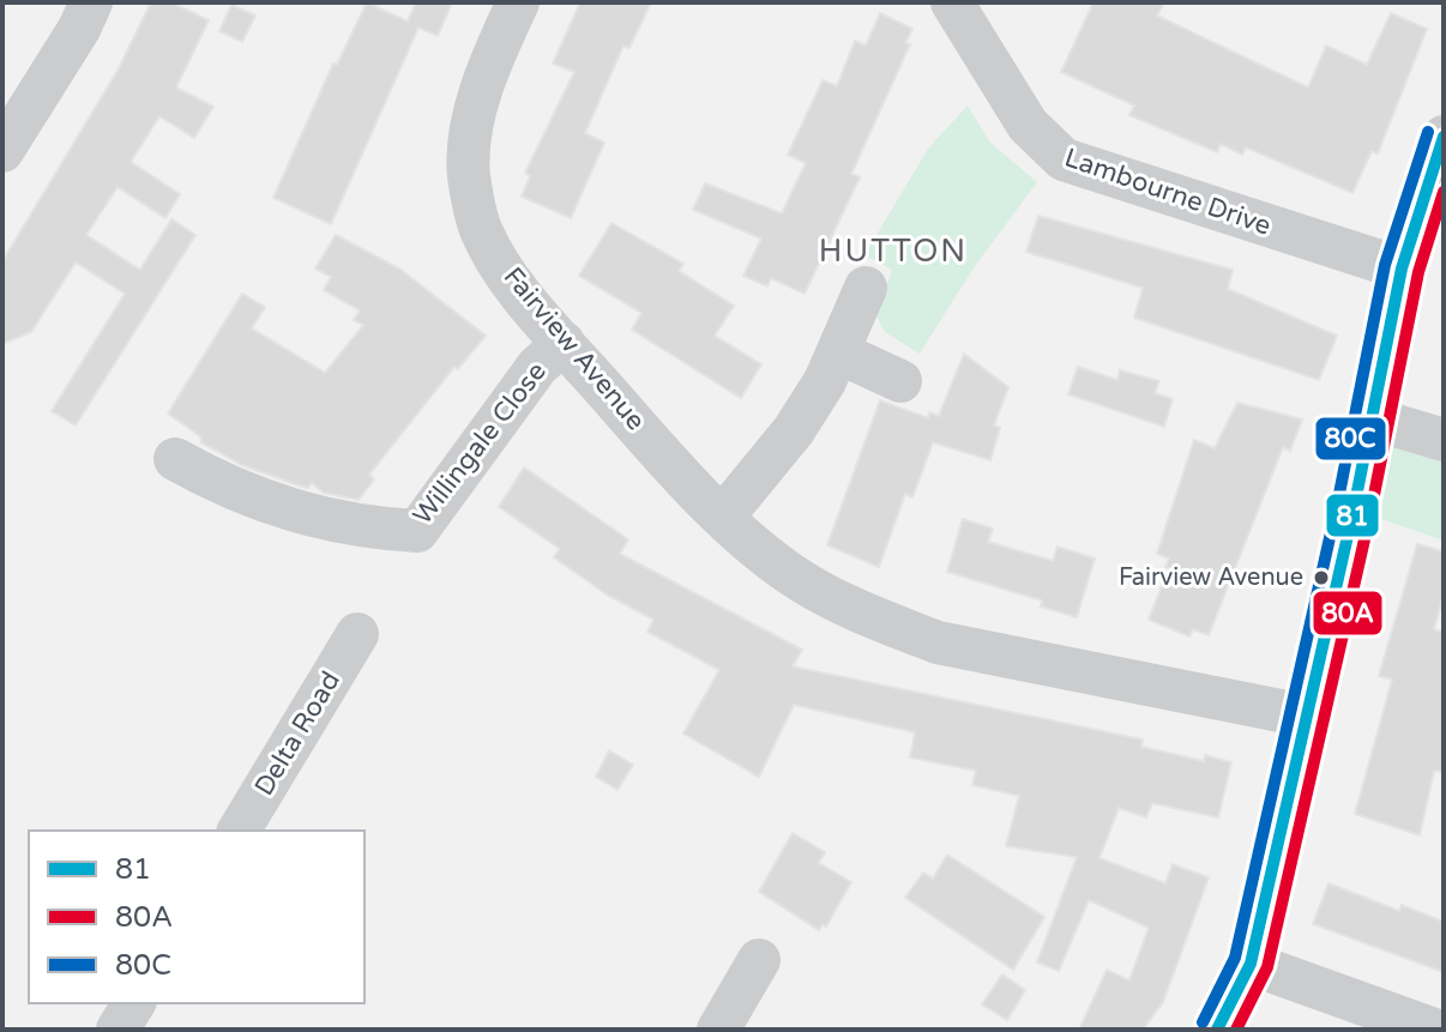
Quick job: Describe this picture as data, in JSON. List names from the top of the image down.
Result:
{
  "streets": {
    "street": [
      "Lambourne Drive",
      "Fairview Avenue",
      "Willingale Close",
      "Delta Road"
    ]
  },
  "crossings": [
    ["Fairview Avenue", "Willingale Close"]
  ],
  "districts": ["HUTTON"],
  "places": ["Fairview Avenue"],
  "lines": ["transit line 80C", "transit line 81", "transit line 80A"],
  "legend": ["81", "80A", "80C"]
}
